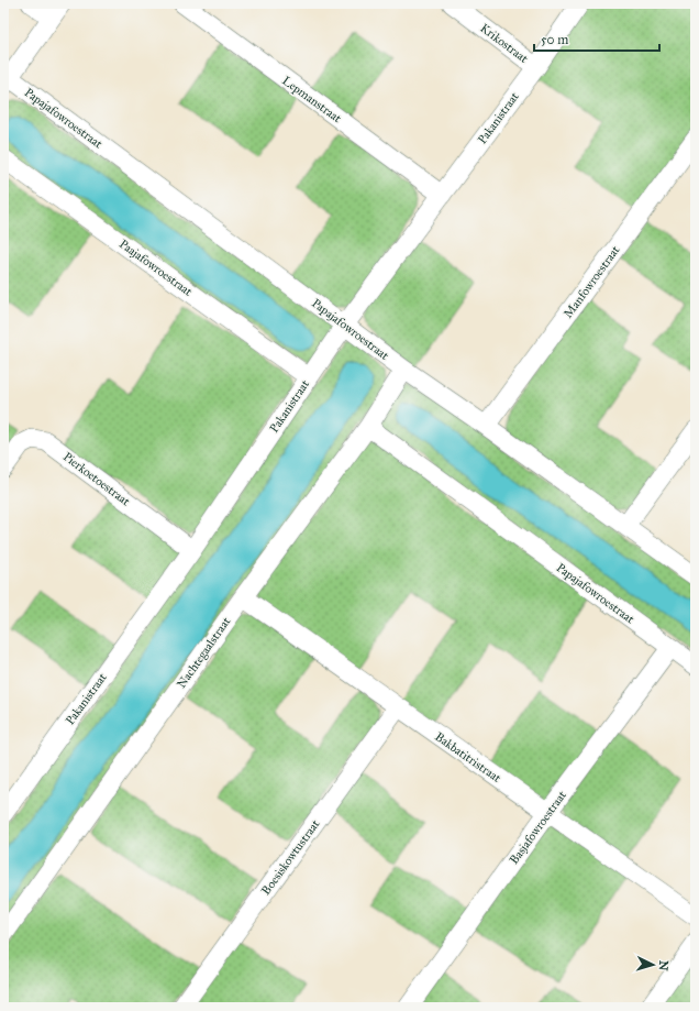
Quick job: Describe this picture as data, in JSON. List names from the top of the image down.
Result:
{
  "streets": {
    "street": [
      "Krikostraat",
      "Lepmanstraat",
      "Papajafowroestraat",
      "Pakanistraat",
      "Paajafowroestraat",
      "Manfowroestraat",
      "Pierkoetoestraat",
      "Nachtegaalstraat",
      "Bakbatitristraat",
      "Basjafowroestraat",
      "Boesiskowtustraat"
    ]
  },
  "crossings": [
    ["Krikostraat", "Pakanistraat"],
    ["Lepmanstraat", "Pakanistraat"],
    ["Papajafowroestraat", "Pakanistraat"],
    ["Papajafowroestraat", "Manfowroestraat"],
    ["Papajafowroestraat", "Nachtegaalstraat"],
    ["Papajafowroestraat", "Basjafowroestraat"],
    ["Pakanistraat", "Paajafowroestraat"],
    ["Pakanistraat", "Pierkoetoestraat"],
    ["Nachtegaalstraat", "Bakbatitristraat"],
    ["Bakbatitristraat", "Basjafowroestraat"],
    ["Bakbatitristraat", "Boesiskowtustraat"]
  ],
  "scale_bar": "50 m",
  "north": "right"
}
